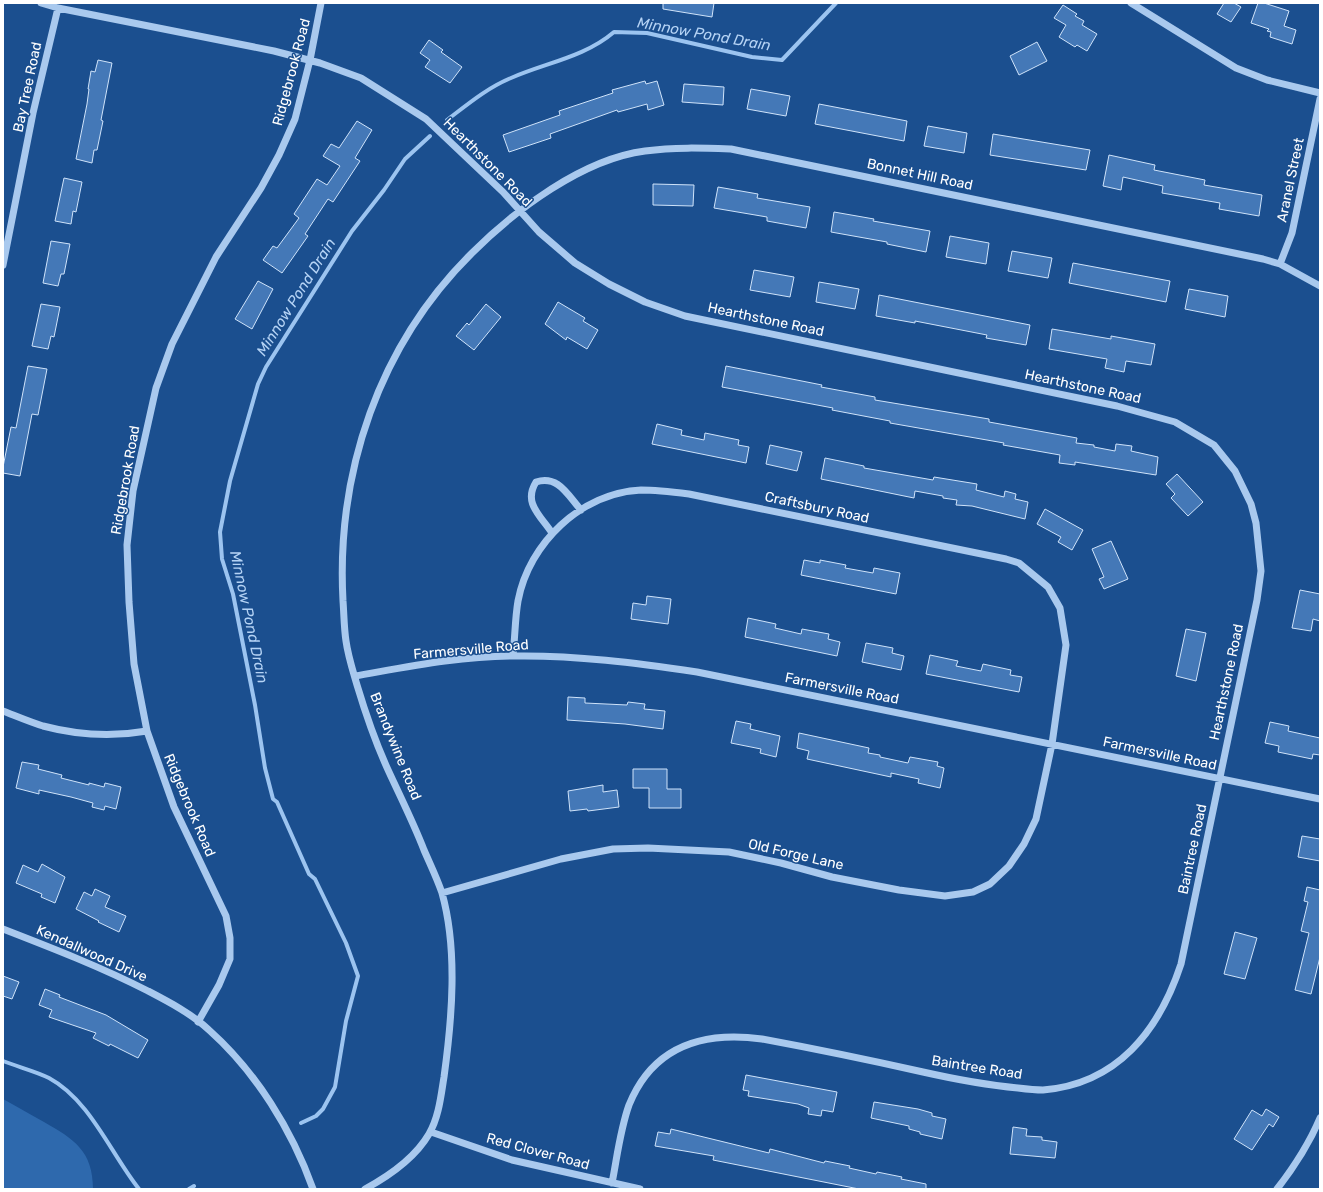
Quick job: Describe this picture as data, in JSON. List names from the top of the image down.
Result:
{
  "streets": {
    "street": [
      "Ridgebrook Road",
      "Bay Tree Road",
      "Hearthstone Road",
      "Bonnet Hill Road",
      "Aranel Street",
      "Craftsbury Road",
      "Farmersville Road",
      "Brandywine Road",
      "Baintree Road",
      "Old Forge Lane",
      "Kendallwood Drive",
      "Red Clover Road"
    ]
  },
  "crossings": [
    ["Ridgebrook Road", "Hearthstone Road"],
    ["Ridgebrook Road", "Kendallwood Drive"],
    ["Bay Tree Road", "Hearthstone Road"],
    ["Hearthstone Road", "Bonnet Hill Road"],
    ["Hearthstone Road", "Farmersville Road"],
    ["Hearthstone Road", "Brandywine Road"],
    ["Hearthstone Road", "Baintree Road"],
    ["Bonnet Hill Road", "Aranel Street"],
    ["Bonnet Hill Road", "Brandywine Road"],
    ["Craftsbury Road", "Farmersville Road"],
    ["Craftsbury Road", "Old Forge Lane"],
    ["Farmersville Road", "Brandywine Road"],
    ["Farmersville Road", "Baintree Road"],
    ["Farmersville Road", "Old Forge Lane"],
    ["Brandywine Road", "Old Forge Lane"],
    ["Brandywine Road", "Red Clover Road"],
    ["Baintree Road", "Red Clover Road"]
  ],
  "water": ["Minnow Pond Drain"]
}
